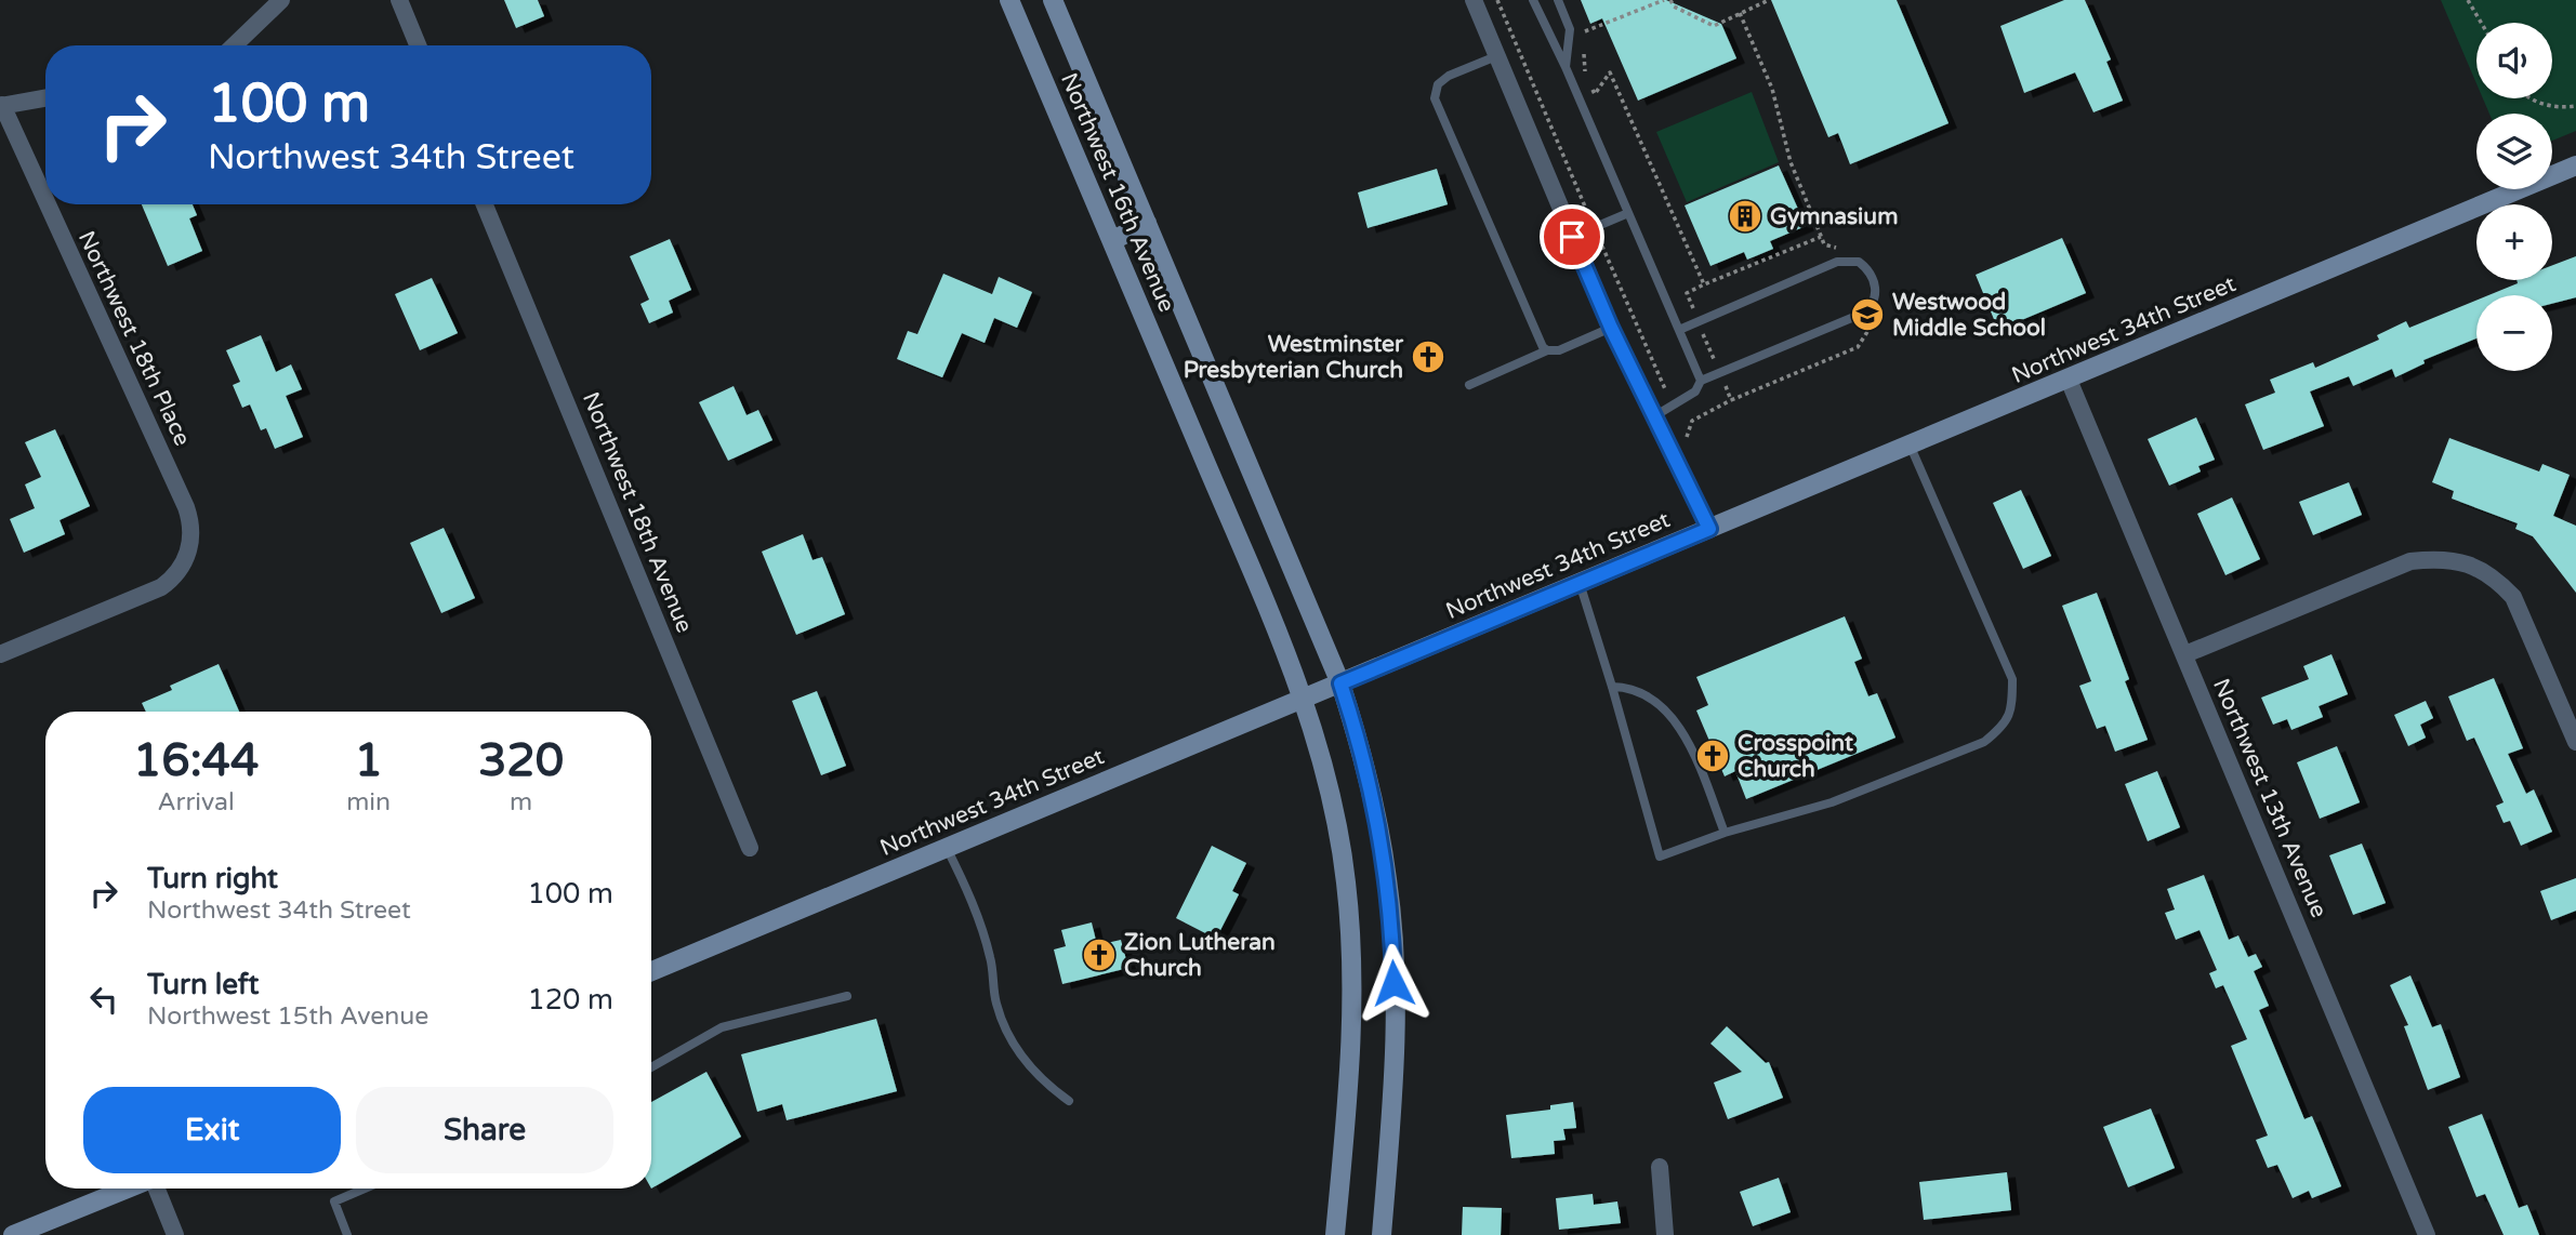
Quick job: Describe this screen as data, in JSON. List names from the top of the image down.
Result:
{
  "streets": {
    "main road": ["Northwest 16th Avenue", "Northwest 34th Street"],
    "street": ["Northwest 18th Place", "Northwest 18th Avenue", "Northwest 13th Avenue"]
  },
  "crossings": [
    ["Northwest 16th Avenue", "Northwest 34th Street"],
    ["Northwest 34th Street", "Northwest 13th Avenue"]
  ],
  "places": {
    "building": ["Gymnasium"],
    "school or university": ["Westwood Middle School"],
    "church": ["Westminster Presbyterian Church", "Crosspoint Church", "Zion Lutheran Church"]
  },
  "page": {
    "map_buttons": ["+", "−"],
    "turn": ["100 m", "Northwest 34th Street"],
    "eta": [
      "16:44",
      "Arrival",
      "1",
      "min",
      "320",
      "m"
    ],
    "list": [
      {
        "name": "Turn right",
        "note": "Northwest 34th Street",
        "value": "100 m"
      },
      {
        "name": "Turn left",
        "note": "Northwest 15th Avenue",
        "value": "120 m"
      }
    ],
    "buttons": ["Exit", "Share"]
  }
}
